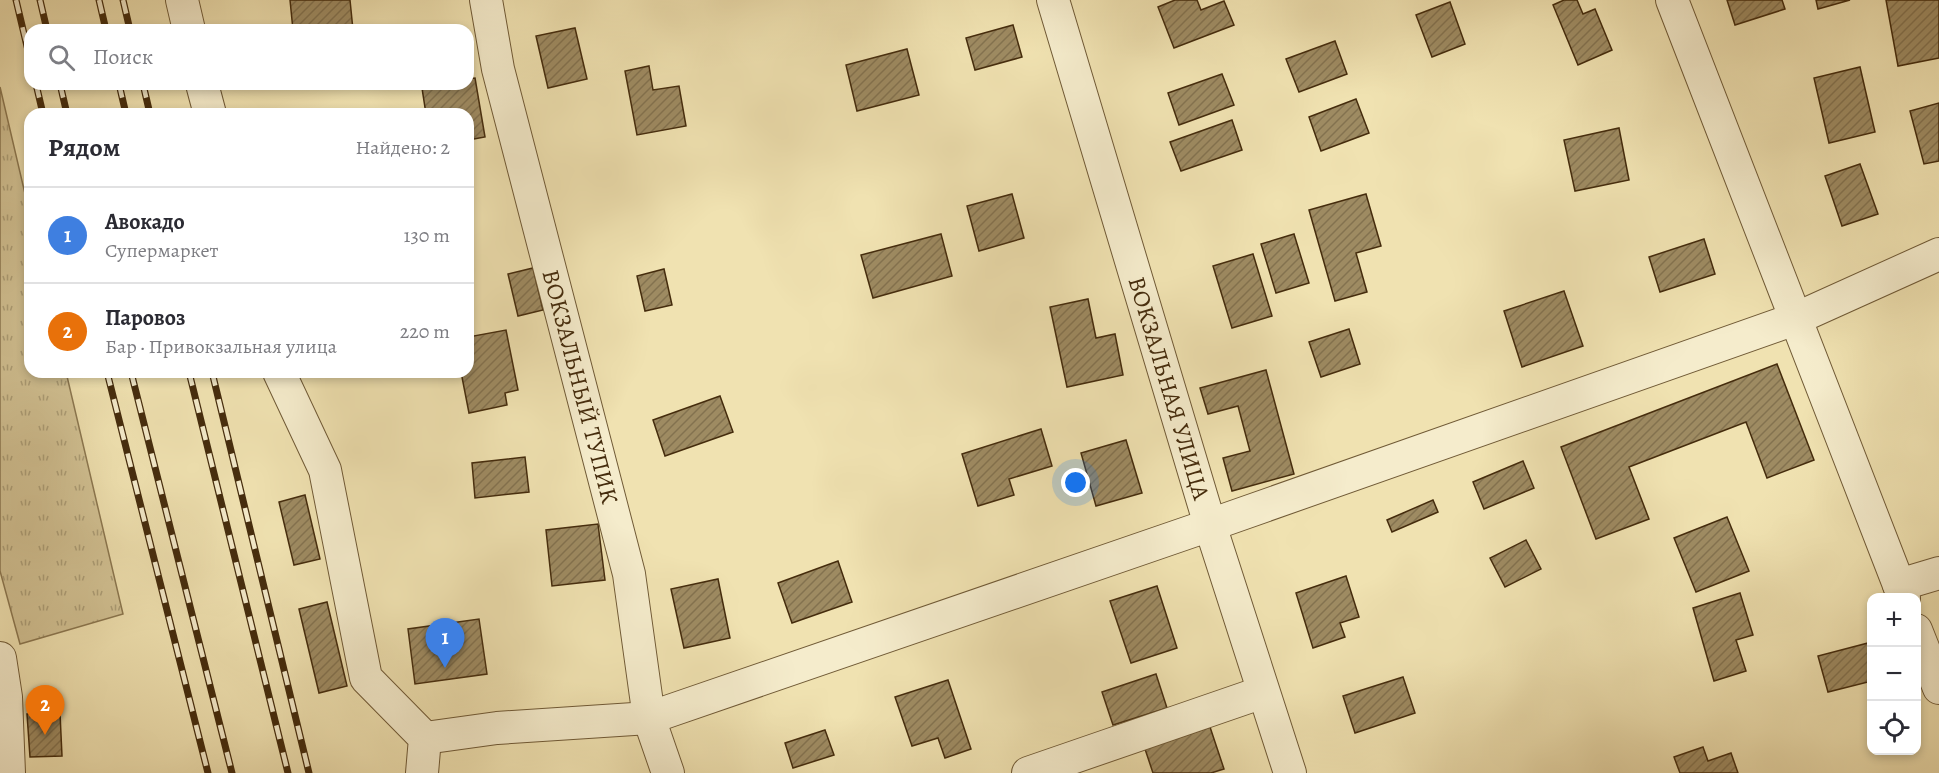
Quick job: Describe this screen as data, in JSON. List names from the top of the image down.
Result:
{
  "streets": {
    "street": ["ВОКЗАЛЬНЫЙ ТУПИК", "ВОКЗАЛЬНАЯ УЛИЦА"]
  },
  "page": {
    "search": "Поиск",
    "heading": ["Рядом", "Найдено: 2"],
    "list": [
      {
        "mark": "1",
        "name": "Авокадо",
        "note": "Супермаркет",
        "value": "130 m"
      },
      {
        "mark": "2",
        "name": "Паровоз",
        "note": "Бар · Привокзальная улица",
        "value": "220 m"
      }
    ],
    "map_buttons": ["+", "−"],
    "pins": ["1", "2"]
  }
}
